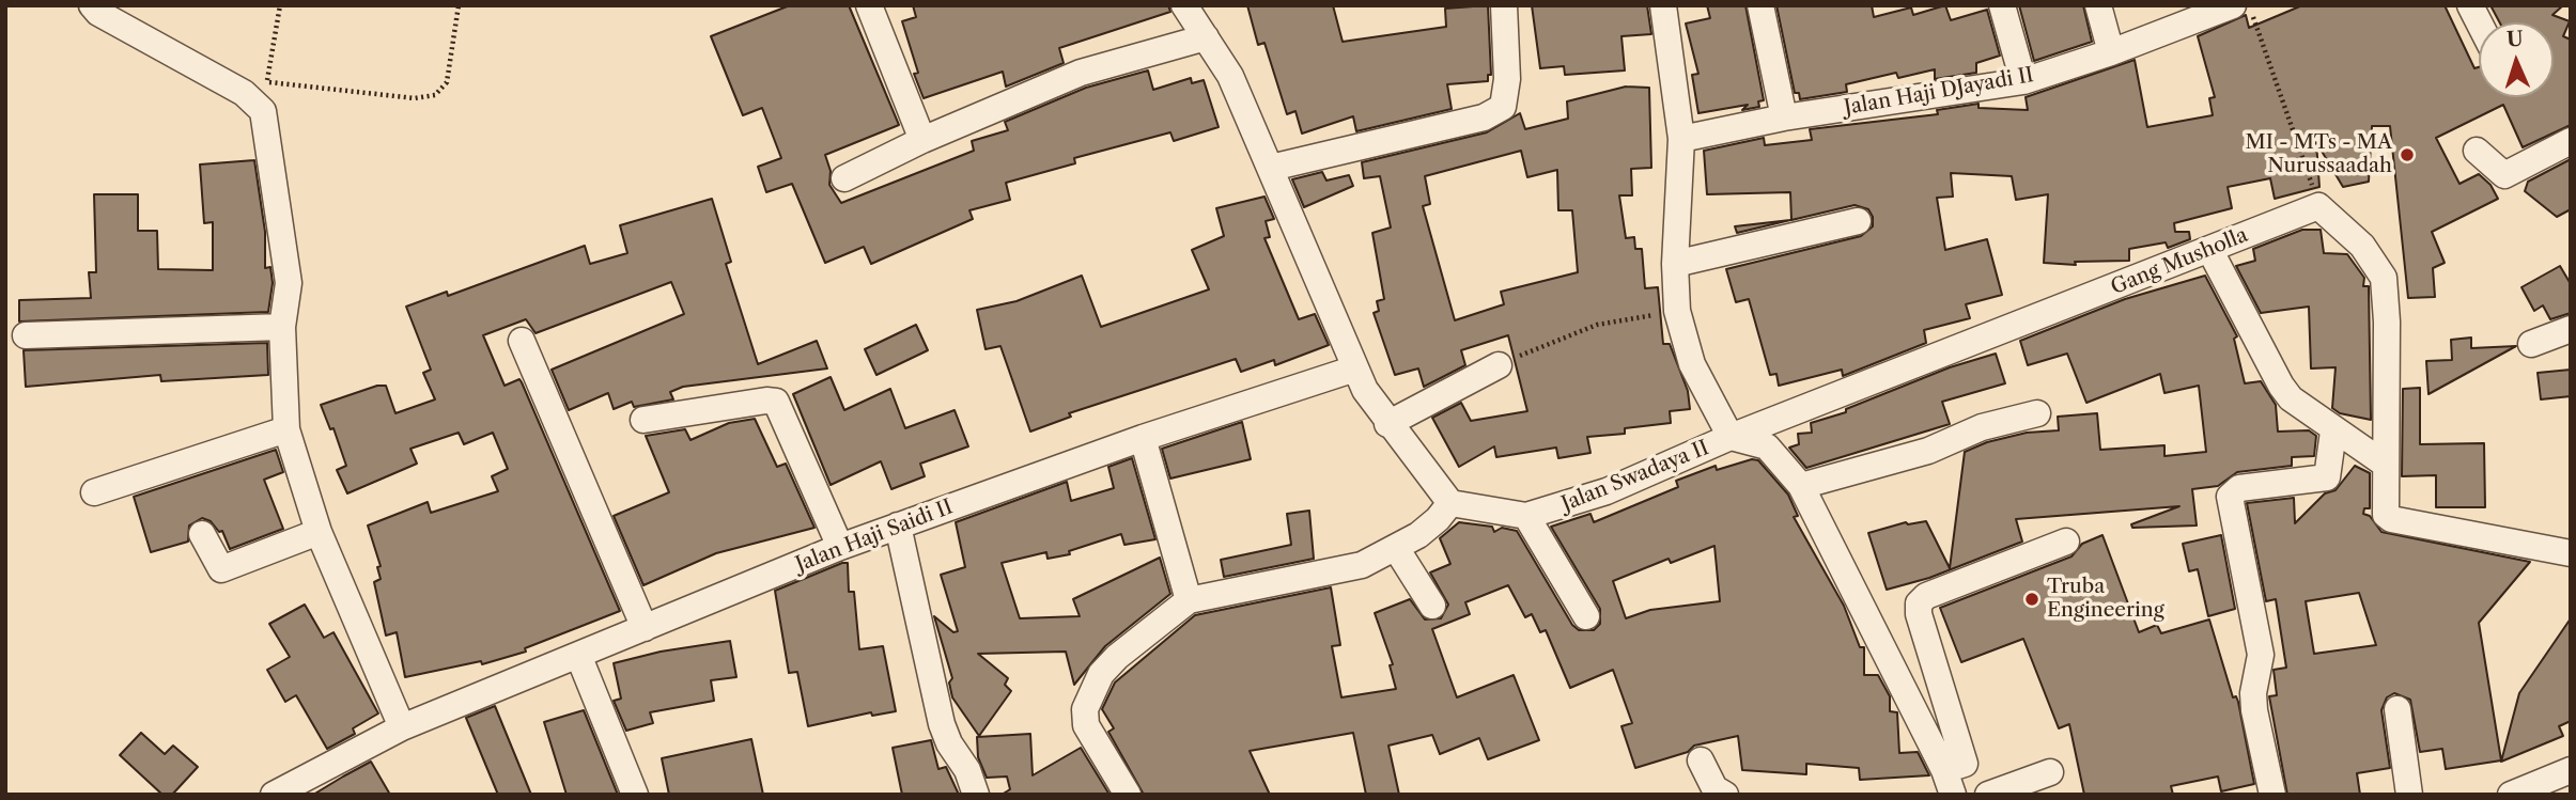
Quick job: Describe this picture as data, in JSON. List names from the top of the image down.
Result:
{
  "streets": {
    "street": [
      "Jalan Haji DJayadi II",
      "Gang Musholla",
      "Jalan Swadaya II",
      "Jalan Haji Saidi II"
    ]
  },
  "crossings": [
    ["Gang Musholla", "Jalan Swadaya II"]
  ],
  "places": ["MI - MTs - MA Nurussaadah", "Truba Engineering"],
  "north": "top"
}
